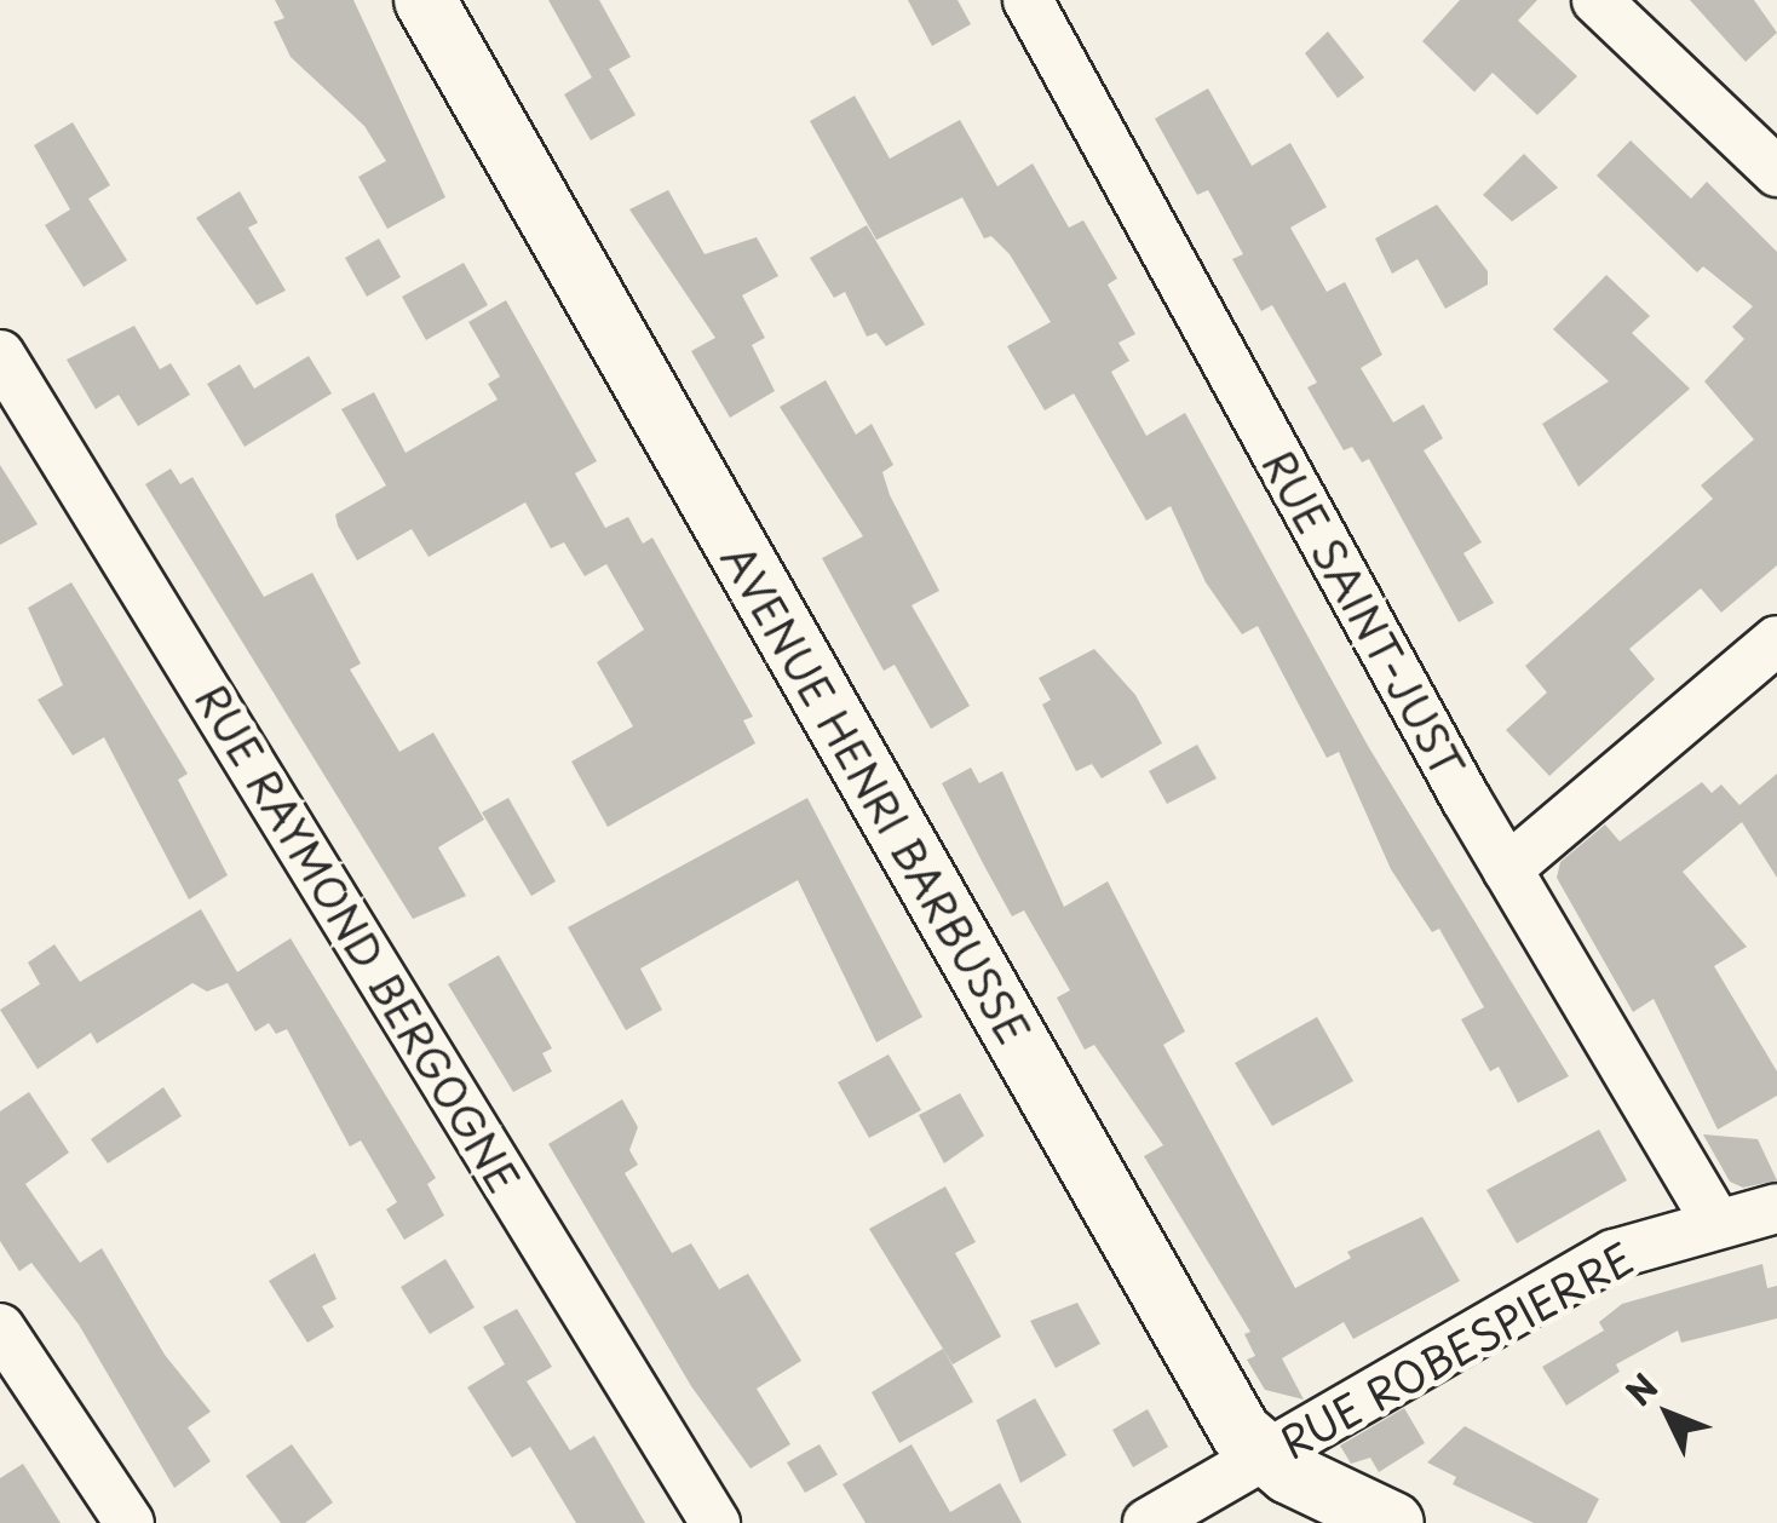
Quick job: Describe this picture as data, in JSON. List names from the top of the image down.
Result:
{
  "streets": {
    "street": [
      "RUE SAINT-JUST",
      "AVENUE HENRI BARBUSSE",
      "RUE RAYMOND BERGOGNE",
      "RUE ROBESPIERRE"
    ]
  },
  "crossings": [
    ["RUE SAINT-JUST", "RUE ROBESPIERRE"],
    ["AVENUE HENRI BARBUSSE", "RUE ROBESPIERRE"]
  ],
  "north": "top left"
}
